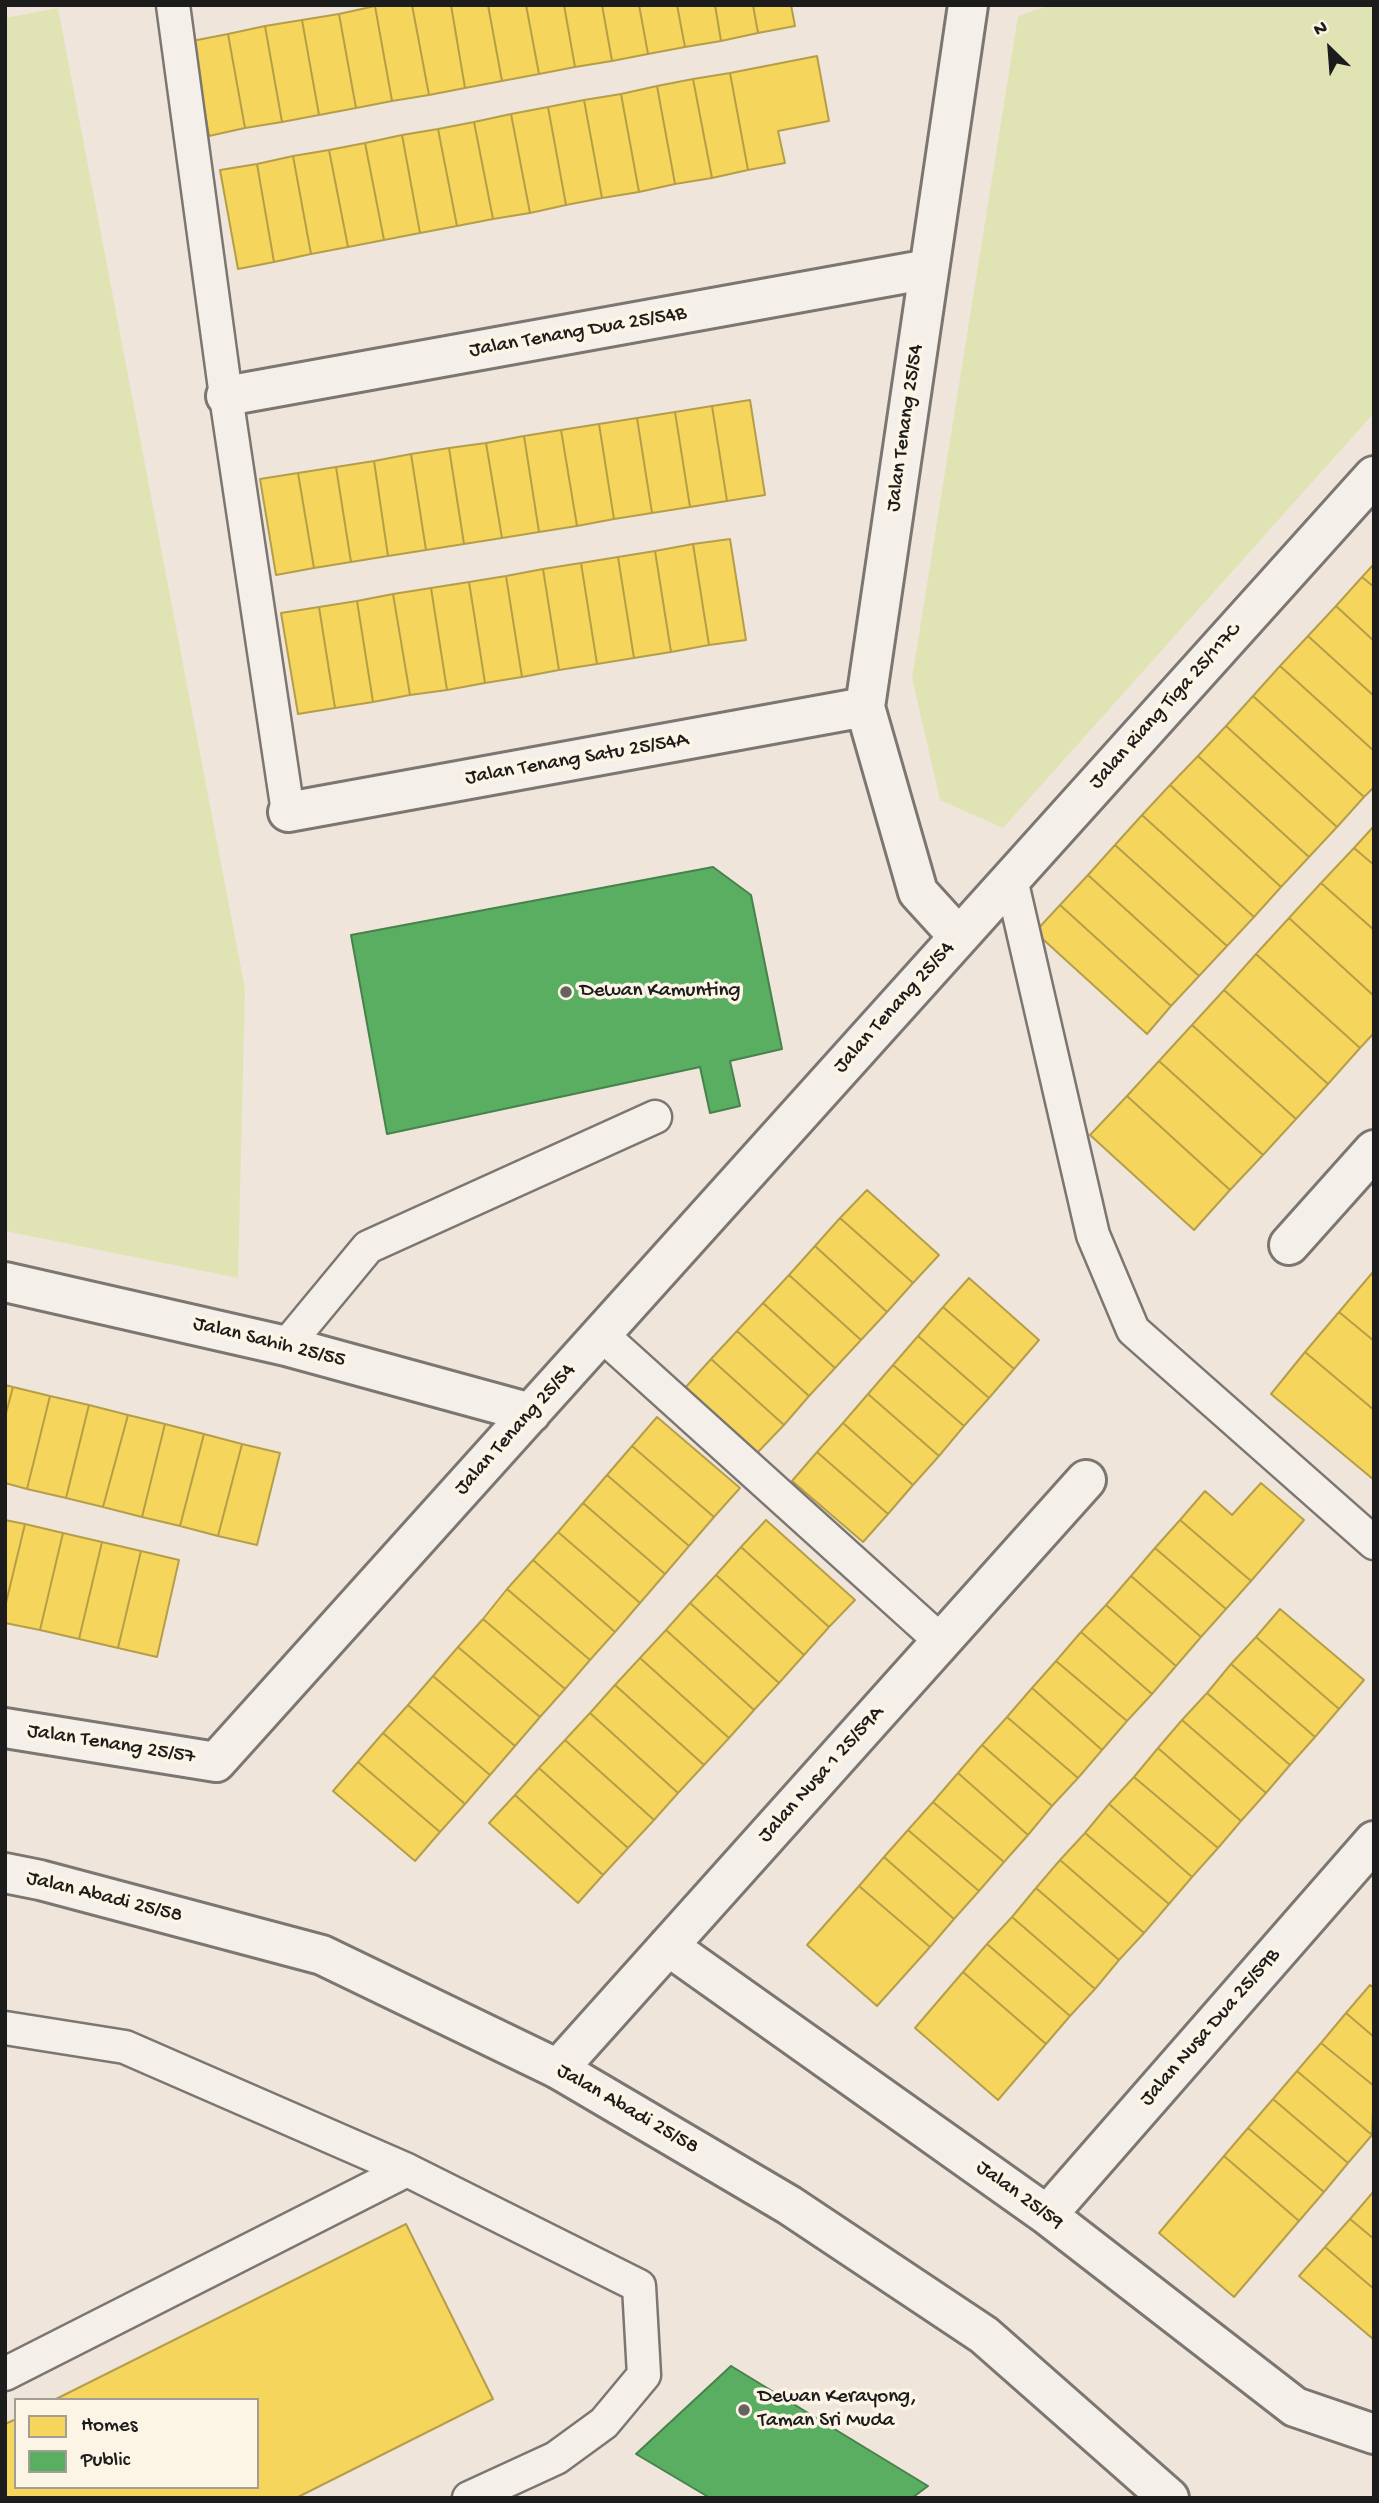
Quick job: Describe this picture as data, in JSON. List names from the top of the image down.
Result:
{
  "streets": {
    "street": [
      "Jalan Tenang Dua 25/54B",
      "Jalan Tenang 25/54",
      "Jalan Riang Tiga 25/117C",
      "Jalan Tenang Satu 25/54A",
      "Jalan Sahih 25/55",
      "Jalan Tenang 25/57",
      "Jalan Nusa 1 25/59A",
      "Jalan Abadi 25/58",
      "Jalan Nusa Dua 25/59B",
      "Jalan 25/59"
    ]
  },
  "crossings": [
    ["Jalan Tenang Dua 25/54B", "Jalan Tenang 25/54"],
    ["Jalan Tenang 25/54", "Jalan Riang Tiga 25/117C"],
    ["Jalan Tenang 25/54", "Jalan Tenang Satu 25/54A"],
    ["Jalan Tenang 25/54", "Jalan Sahih 25/55"],
    ["Jalan Tenang 25/54", "Jalan Tenang 25/57"],
    ["Jalan Nusa 1 25/59A", "Jalan Abadi 25/58"],
    ["Jalan Nusa 1 25/59A", "Jalan 25/59"],
    ["Jalan Nusa Dua 25/59B", "Jalan 25/59"]
  ],
  "places": ["Dewan Kamunting", "Dewan Kerayong, Taman Sri Muda"],
  "legend": ["Homes", "Public"],
  "north": "top left"
}
